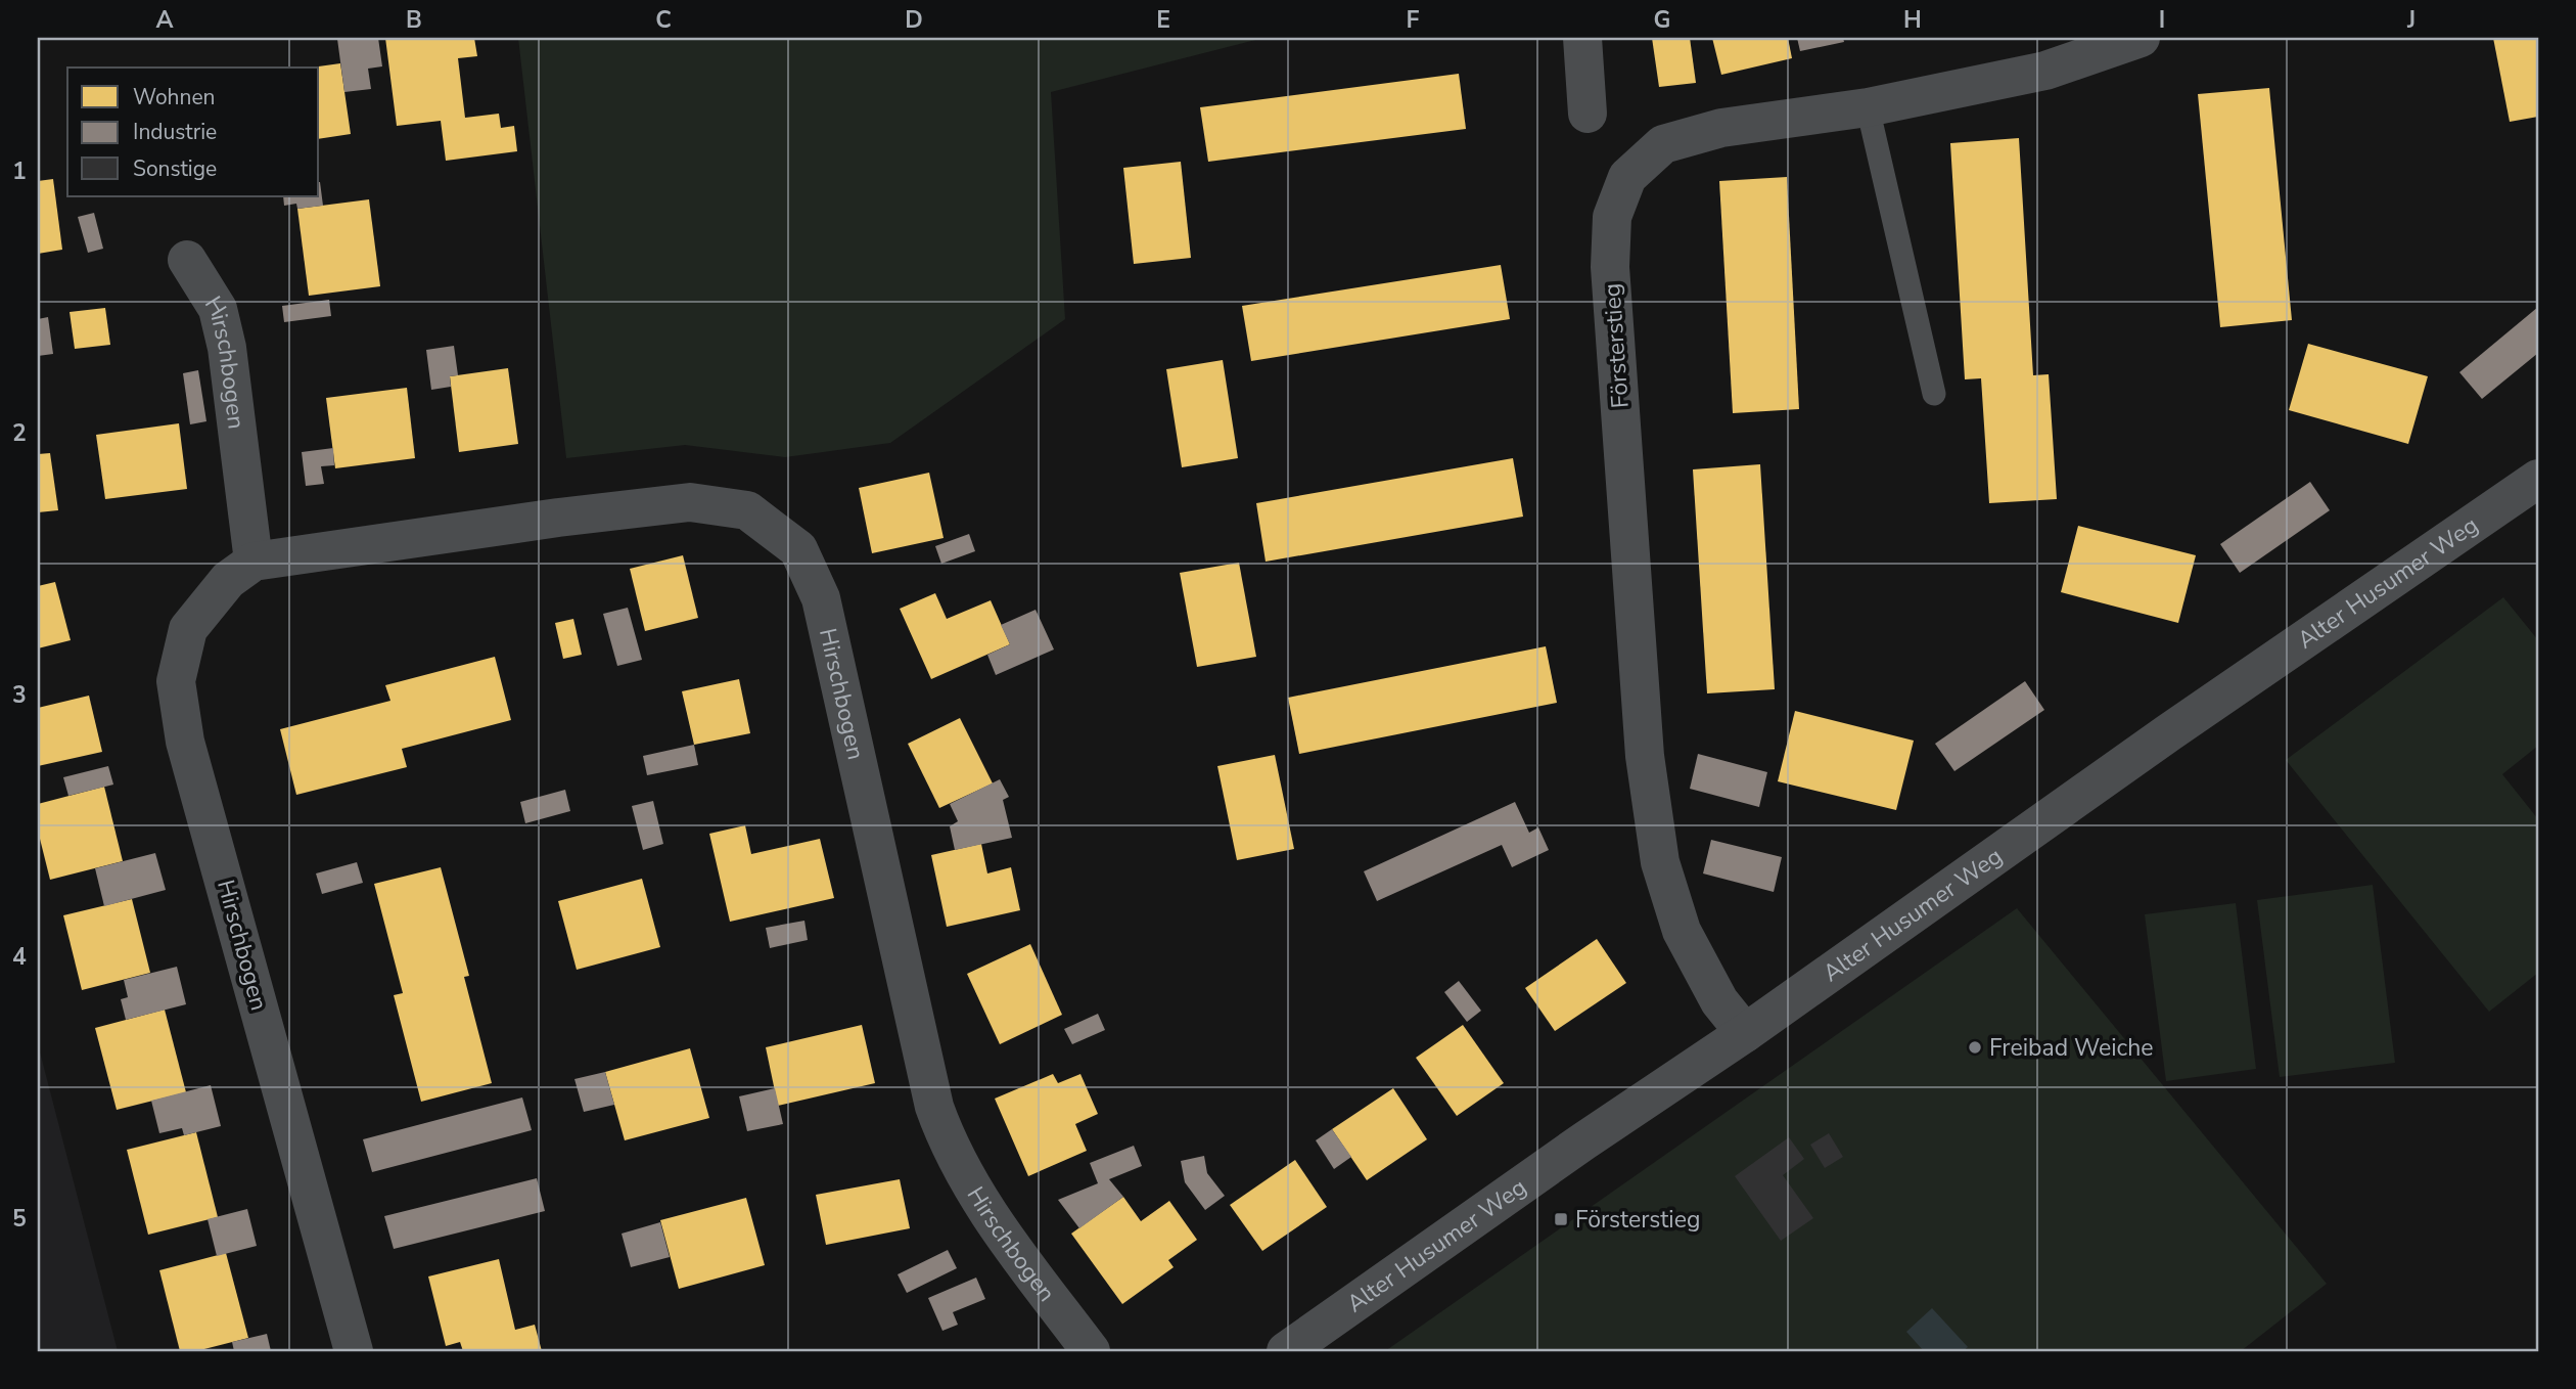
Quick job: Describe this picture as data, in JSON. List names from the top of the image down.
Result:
{
  "streets": {
    "street": ["Försterstieg", "Hirschbogen", "Alter Husumer Weg"]
  },
  "crossings": [
    ["Försterstieg", "Alter Husumer Weg"]
  ],
  "places": {
    "other": ["Freibad Weiche"],
    "transit": ["Försterstieg"]
  },
  "legend": ["Wohnen", "Industrie", "Sonstige"],
  "grid": {
    "columns": [
      "A",
      "B",
      "C",
      "D",
      "E",
      "F",
      "G",
      "H",
      "I",
      "J"
    ],
    "rows": [
      "1",
      "2",
      "3",
      "4",
      "5"
    ]
  }
}
